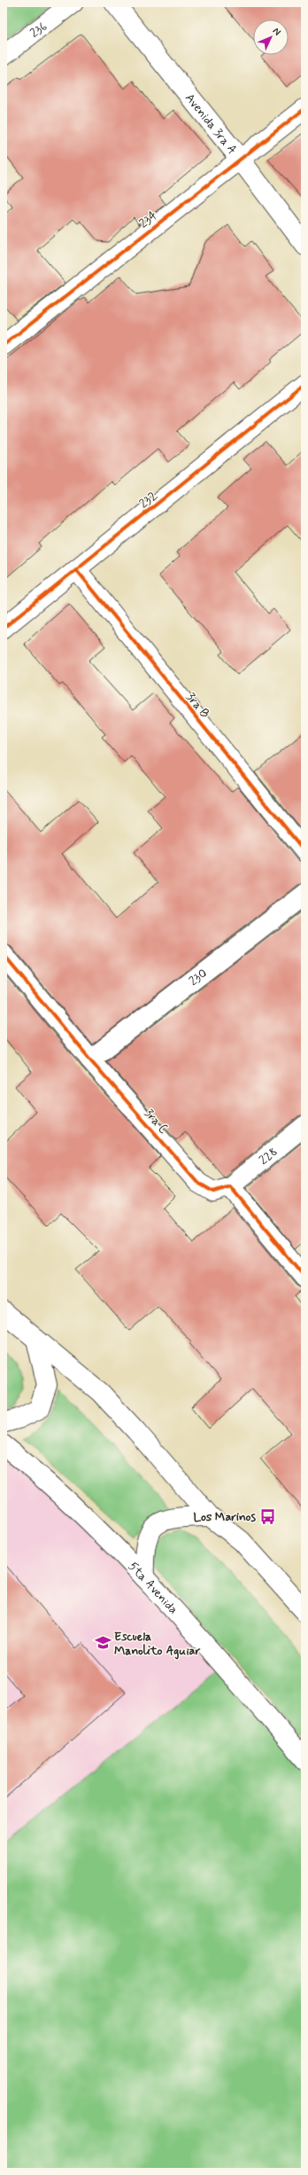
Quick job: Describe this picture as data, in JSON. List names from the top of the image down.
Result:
{
  "streets": {
    "main road": [
      "236",
      "Avenida 3ra A",
      "234",
      "232",
      "3ra B",
      "230",
      "3ra C",
      "228",
      "5ta Avenida"
    ]
  },
  "crossings": [
    ["Avenida 3ra A", "234"],
    ["232", "3ra B"],
    ["230", "3ra C"],
    ["3ra C", "228"]
  ],
  "places": {
    "bus stop": ["Los Marinos"],
    "school or university": ["Escuela Manolito Aguiar"]
  },
  "north": "top right"
}
